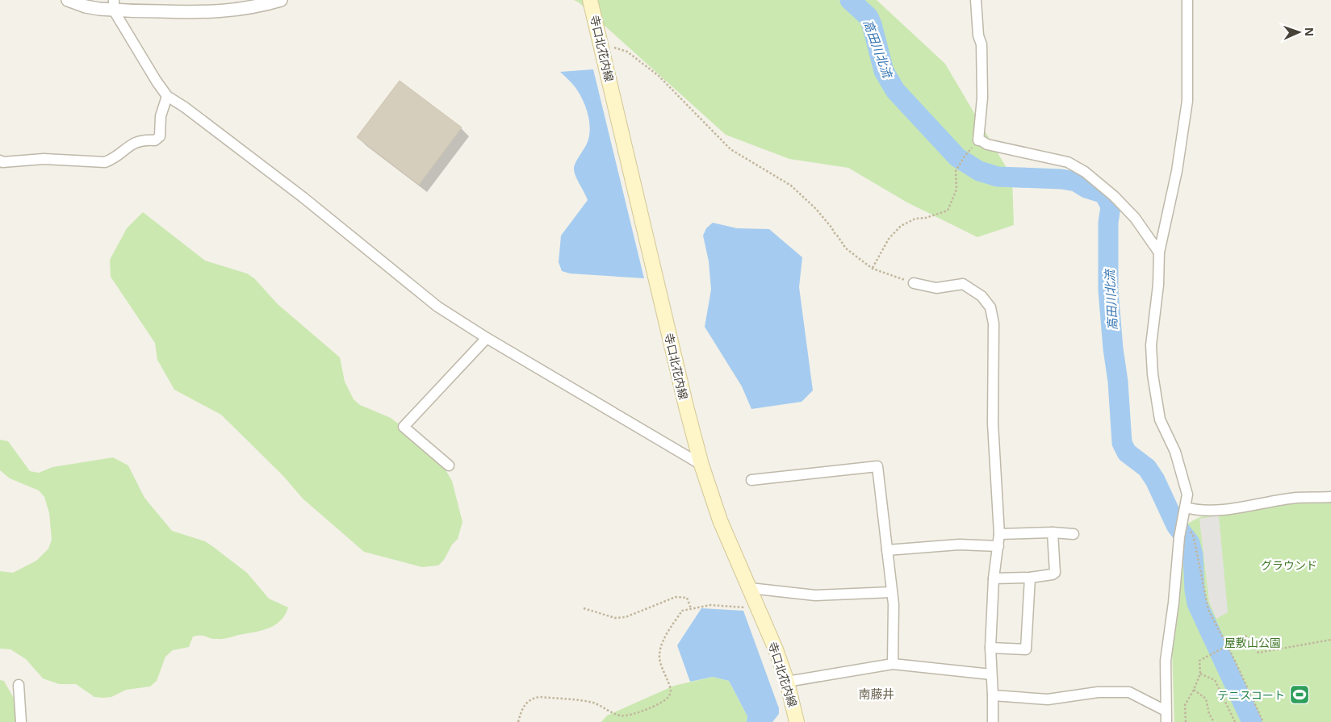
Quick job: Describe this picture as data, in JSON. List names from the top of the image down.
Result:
{
  "streets": {
    "main road": ["寺口北花内線"]
  },
  "districts": ["南藤井"],
  "water": ["高田川北流"],
  "parks": ["グラウンド", "屋敷山公園"],
  "places": {
    "sports": ["テニスコート"]
  },
  "north": "right"
}
